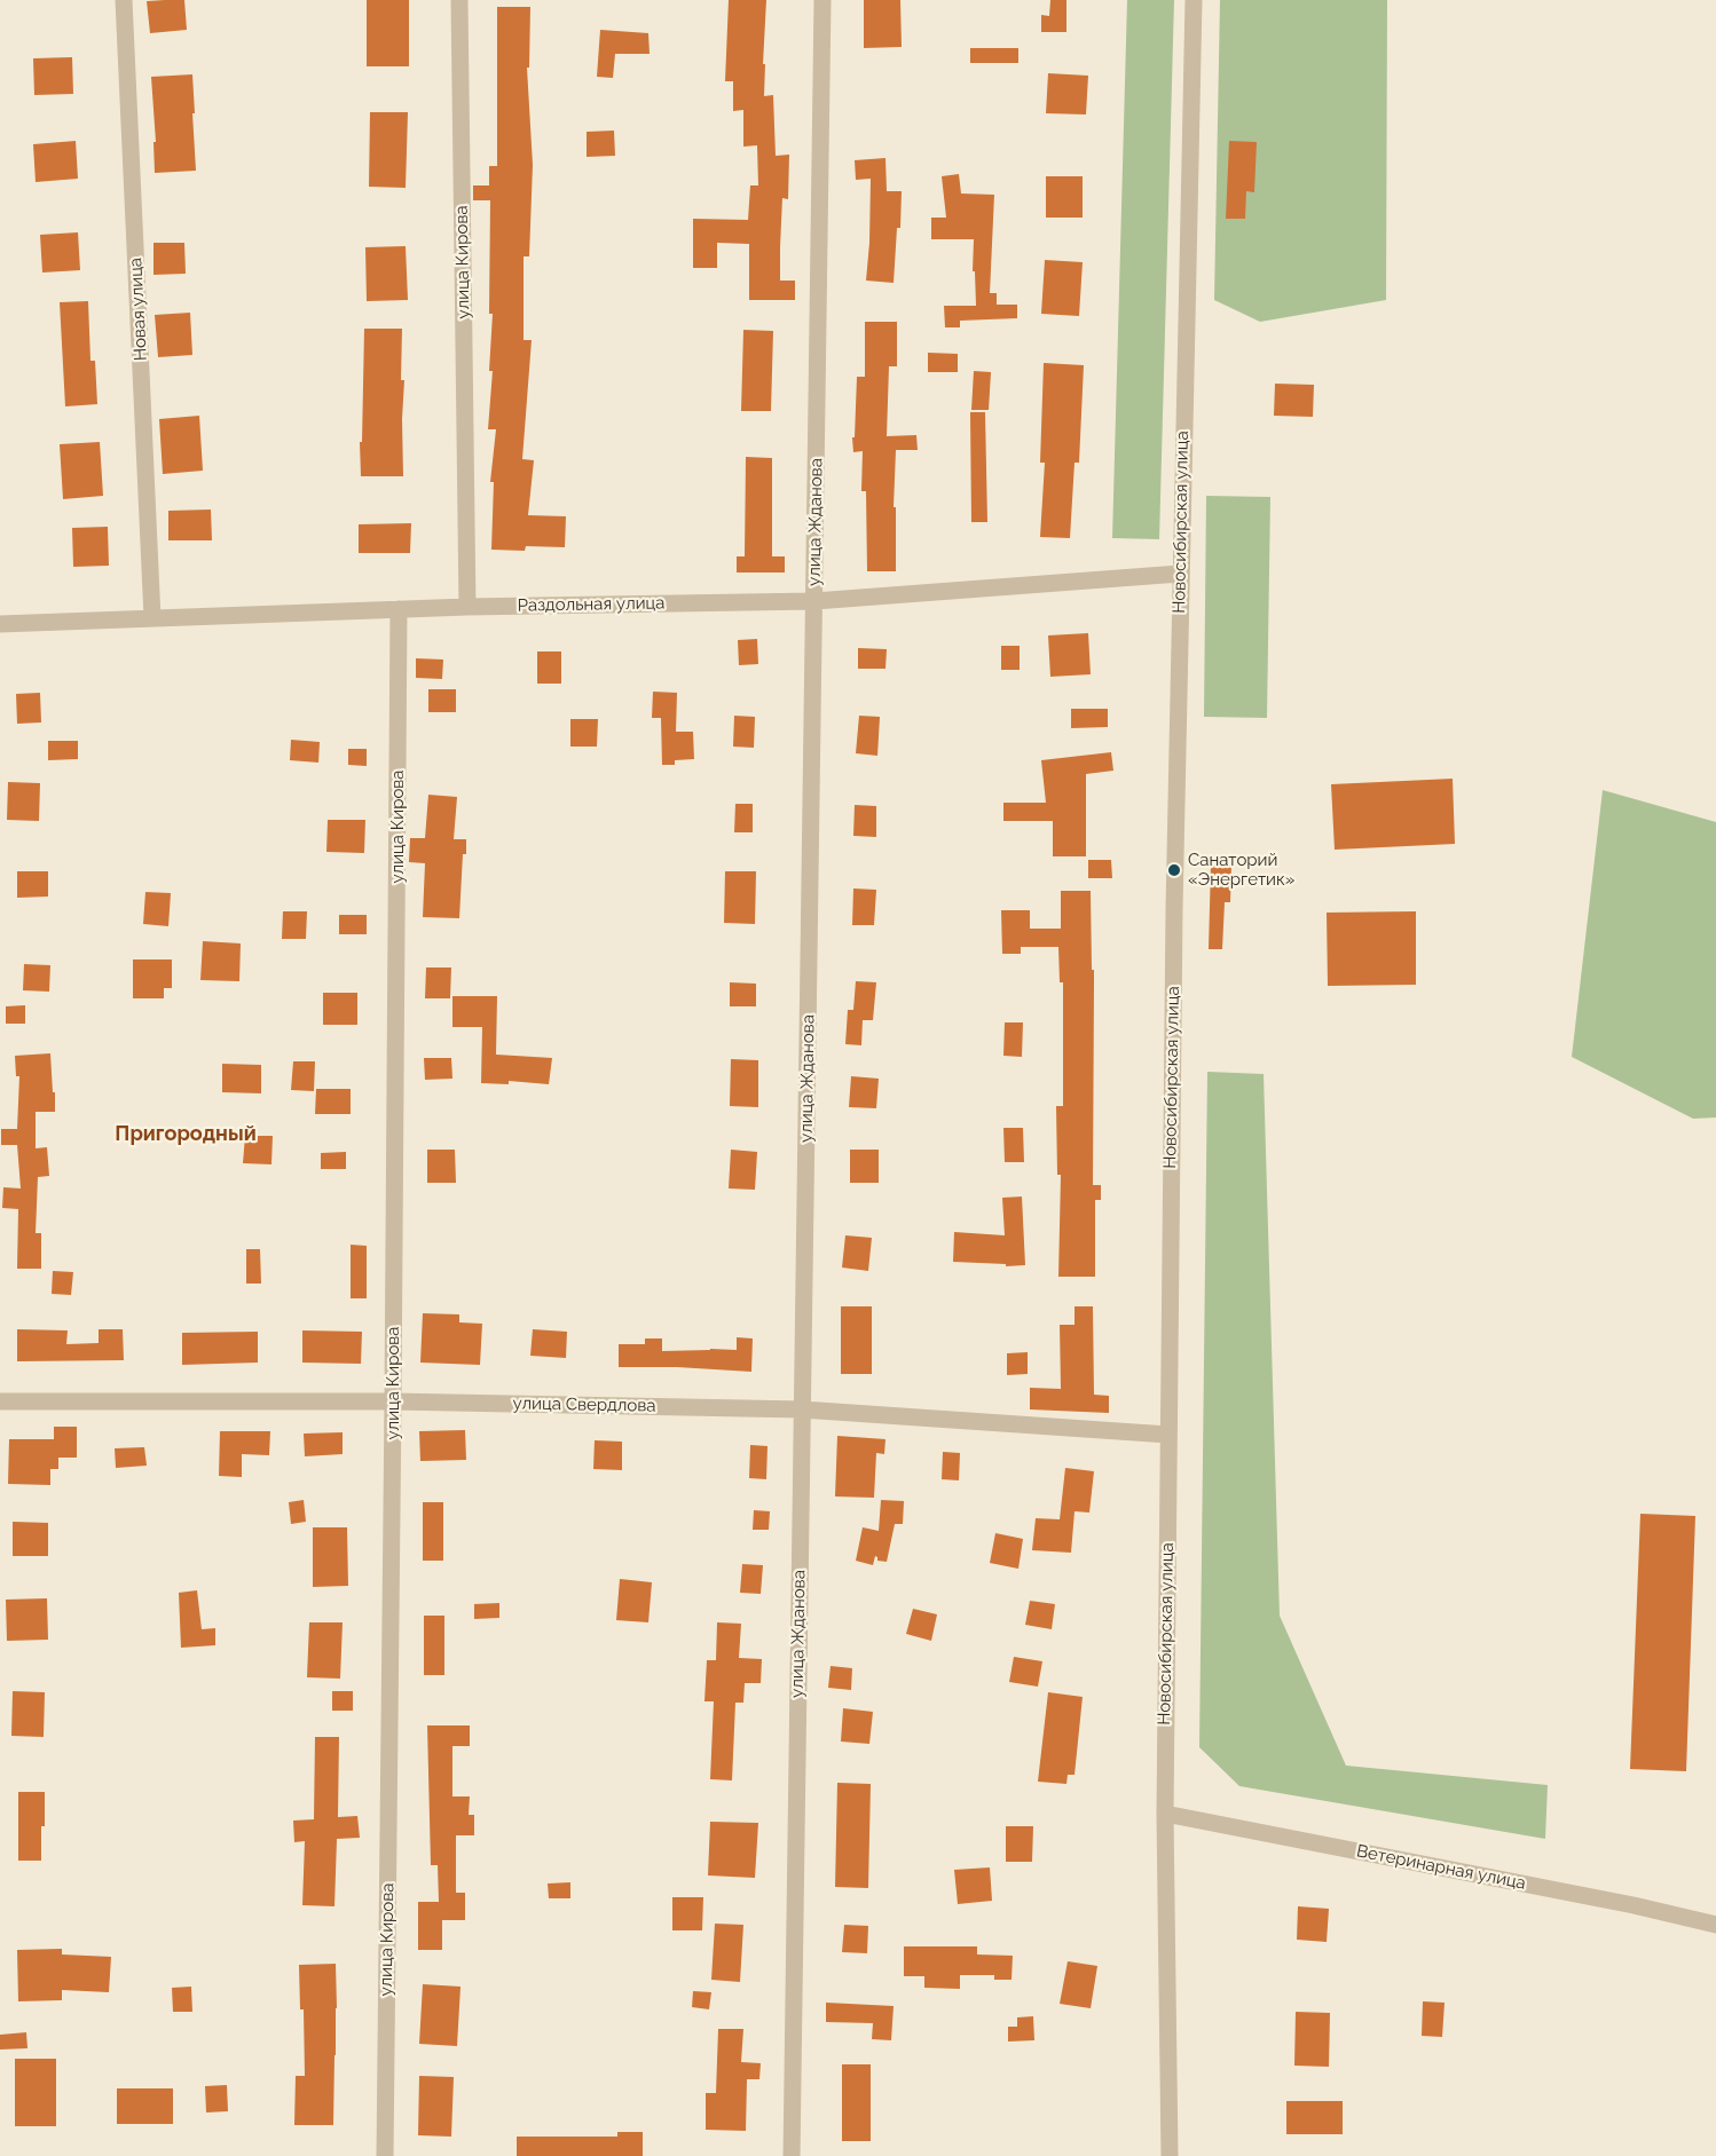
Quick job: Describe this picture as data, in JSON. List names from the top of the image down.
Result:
{
  "streets": {
    "street": [
      "улица Кирова",
      "Новая улица",
      "улица Жданова",
      "Новосибирская улица",
      "Раздольная улица",
      "улица Свердлова",
      "Ветеринарная улица"
    ]
  },
  "crossings": [
    ["улица Кирова", "Раздольная улица"],
    ["улица Кирова", "улица Свердлова"],
    ["Новая улица", "Раздольная улица"],
    ["улица Жданова", "Раздольная улица"],
    ["улица Жданова", "улица Свердлова"],
    ["Новосибирская улица", "Раздольная улица"],
    ["Новосибирская улица", "улица Свердлова"],
    ["Новосибирская улица", "Ветеринарная улица"]
  ],
  "districts": ["Пригородный"],
  "places": ["Санаторий «Энергетик»"]
}
